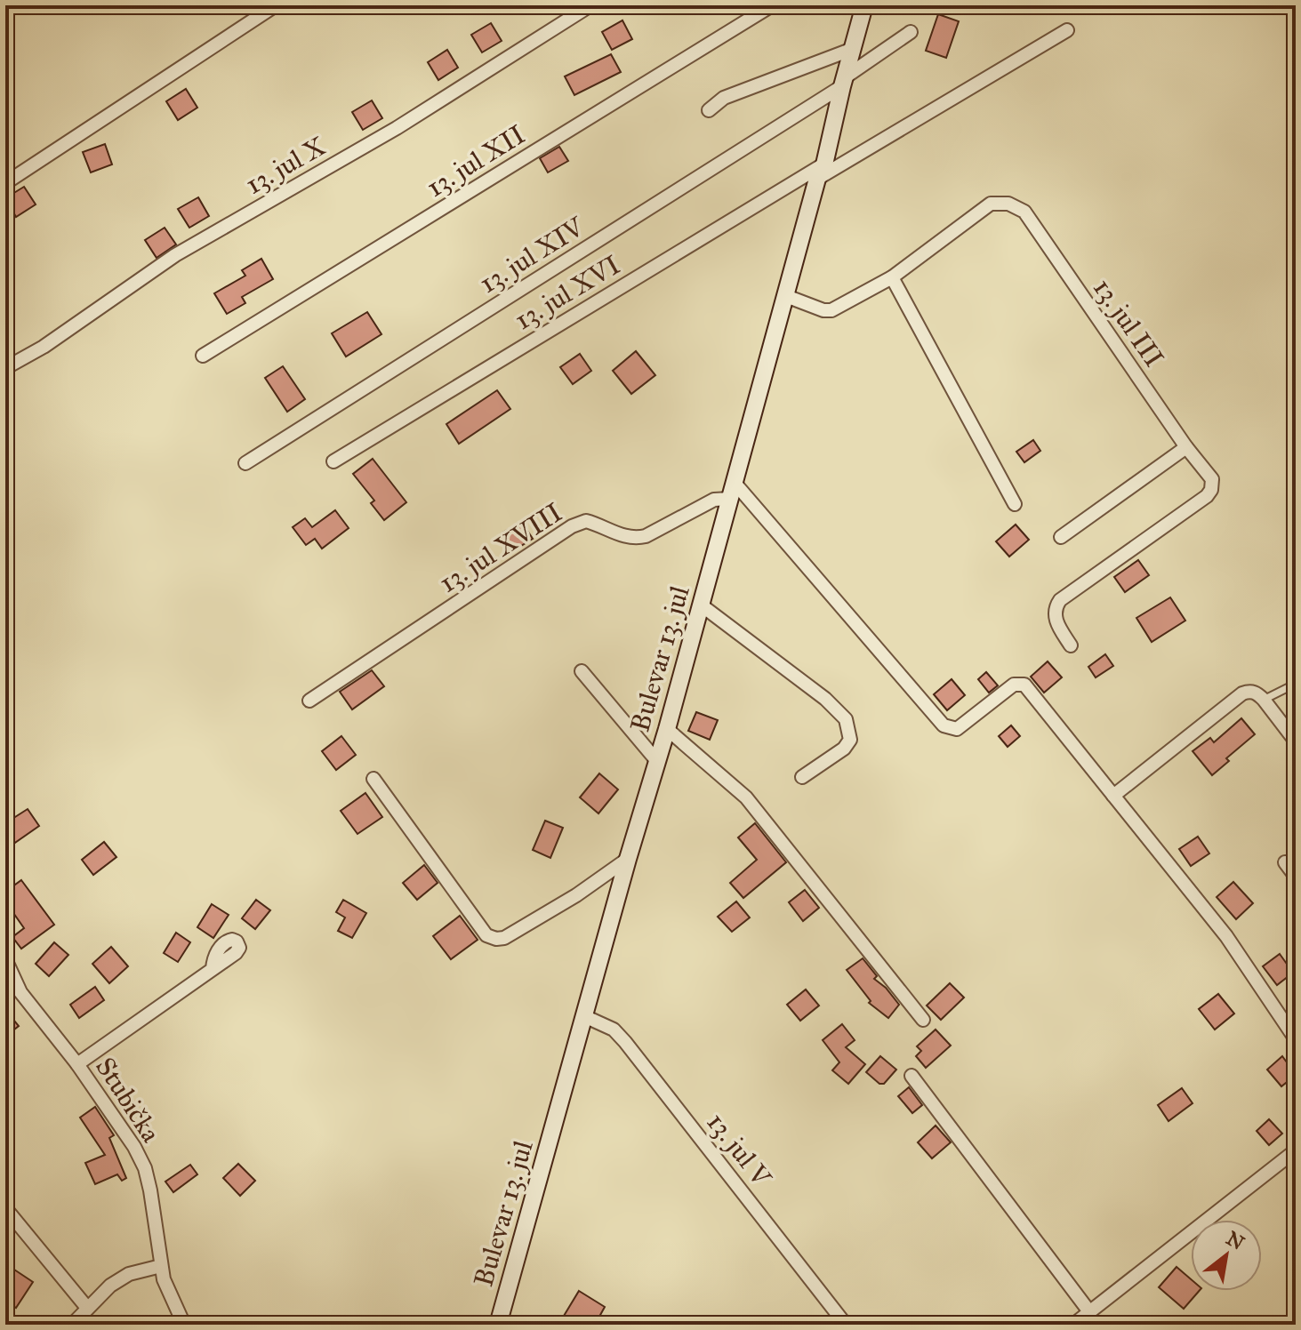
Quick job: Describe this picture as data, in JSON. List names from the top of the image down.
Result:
{
  "streets": {
    "street": [
      "13. jul XII",
      "13. jul X",
      "13. jul XIV",
      "13. jul XVI",
      "13. jul III",
      "13. jul XVIII",
      "Bulevar 13. jul",
      "Stubička",
      "13. jul V"
    ]
  },
  "crossings": [
    ["13. jul XIV", "Bulevar 13. jul"],
    ["13. jul XVI", "Bulevar 13. jul"],
    ["13. jul III", "Bulevar 13. jul"],
    ["13. jul XVIII", "Bulevar 13. jul"],
    ["Bulevar 13. jul", "13. jul V"]
  ],
  "north": "top right"
}
